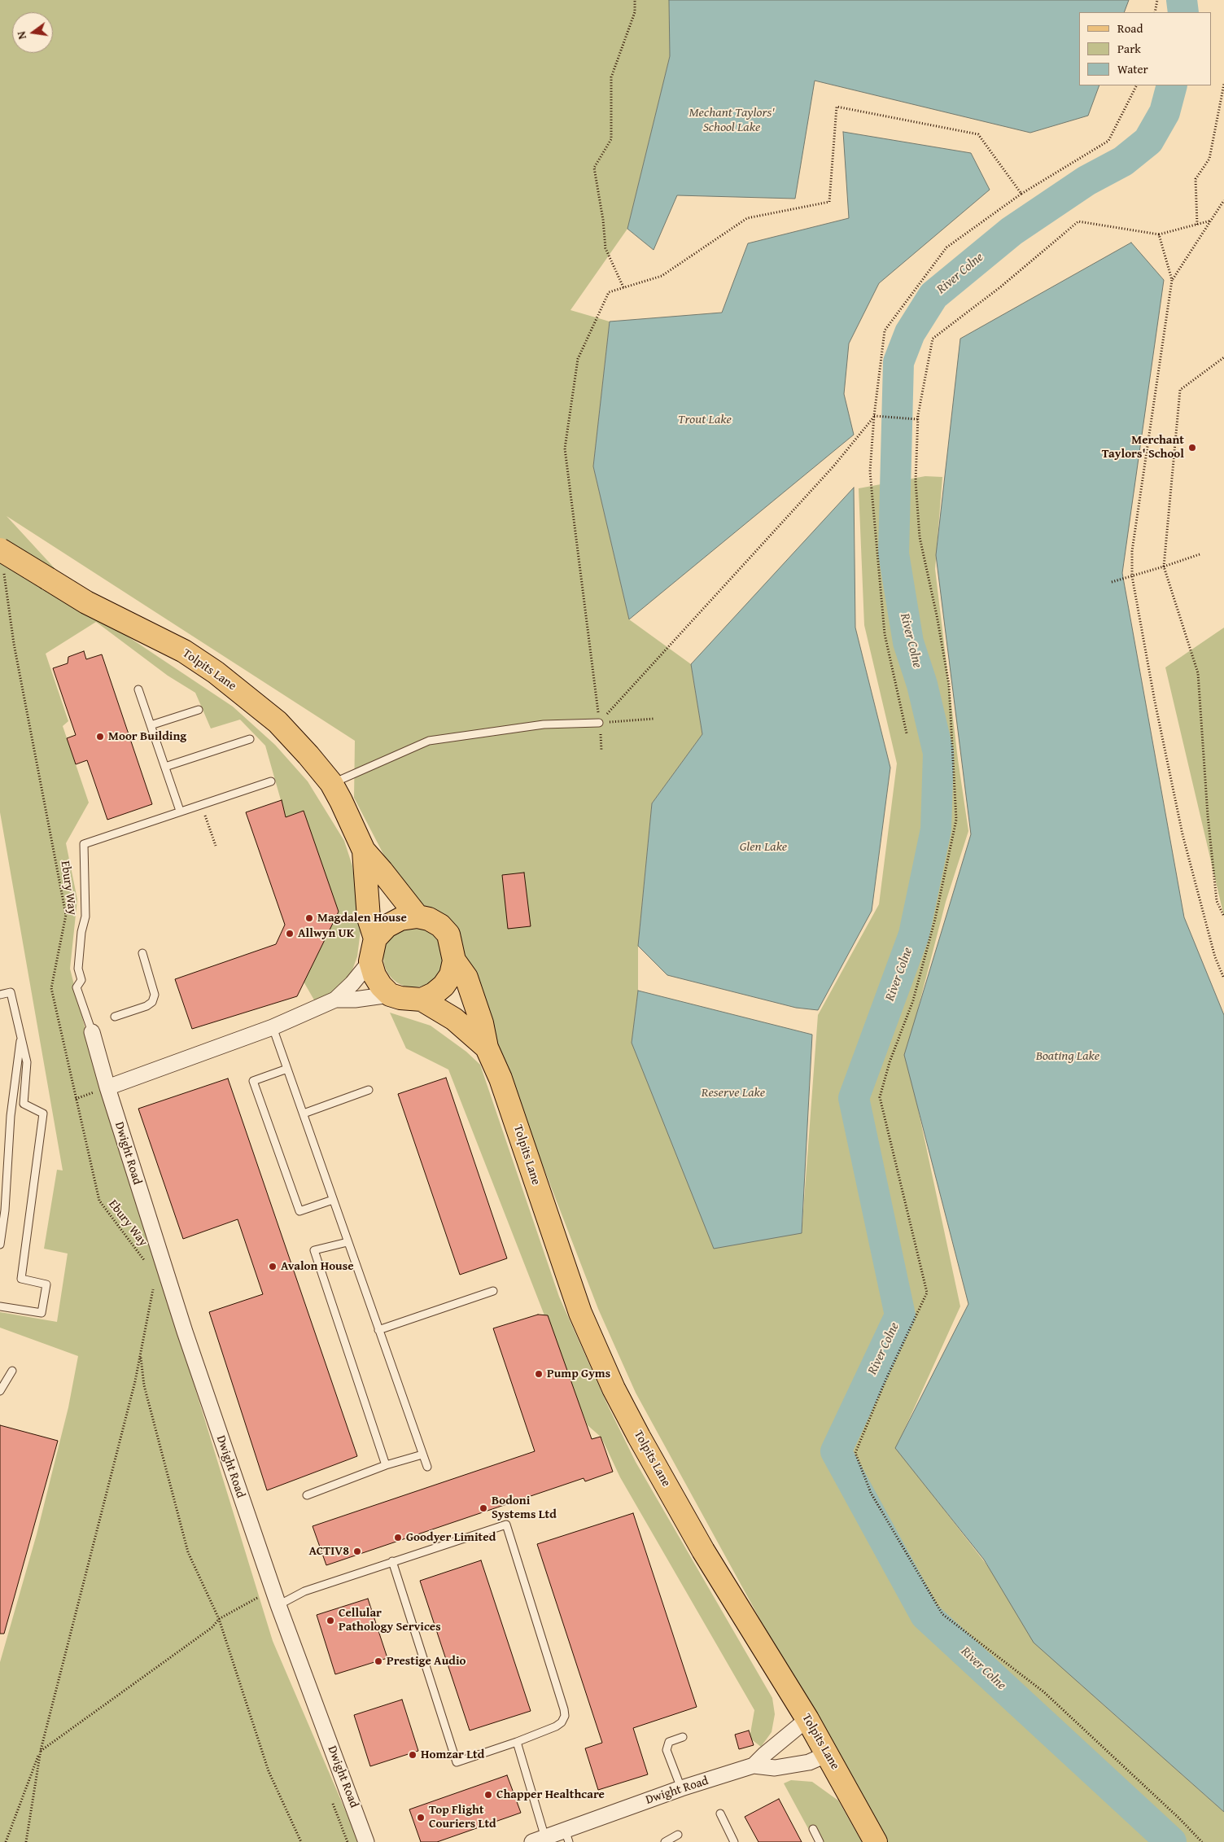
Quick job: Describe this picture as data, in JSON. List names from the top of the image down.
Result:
{
  "streets": {
    "main road": ["Tolpits Lane"],
    "street": ["Dwight Road"],
    "path": ["Ebury Way"]
  },
  "water": [
    "Mechant Taylors' School Lake",
    "River Colne",
    "Trout Lake",
    "Glen Lake",
    "Boating Lake",
    "Reserve Lake"
  ],
  "places": [
    "Merchant Taylors' School",
    "Moor Building",
    "Magdalen House",
    "Allwyn UK",
    "Avalon House",
    "Pump Gyms",
    "Bodoni Systems Ltd",
    "Goodyer Limited",
    "ACTIV8",
    "Cellular Pathology Services",
    "Prestige Audio",
    "Homzar Ltd",
    "Chapper Healthcare",
    "Top Flight Couriers Ltd"
  ],
  "legend": ["Road", "Park", "Water"],
  "north": "left"
}
